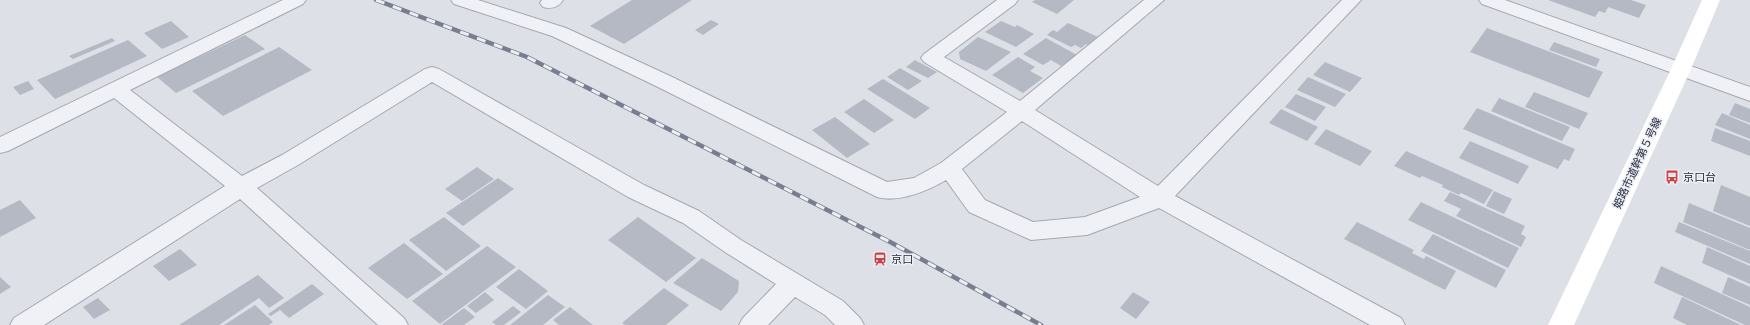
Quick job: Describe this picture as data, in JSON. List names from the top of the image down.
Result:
{
  "streets": {
    "street": ["姫路市道幹第５号線"]
  },
  "places": {
    "bus stop": ["京口台"],
    "station": ["京口"]
  }
}
